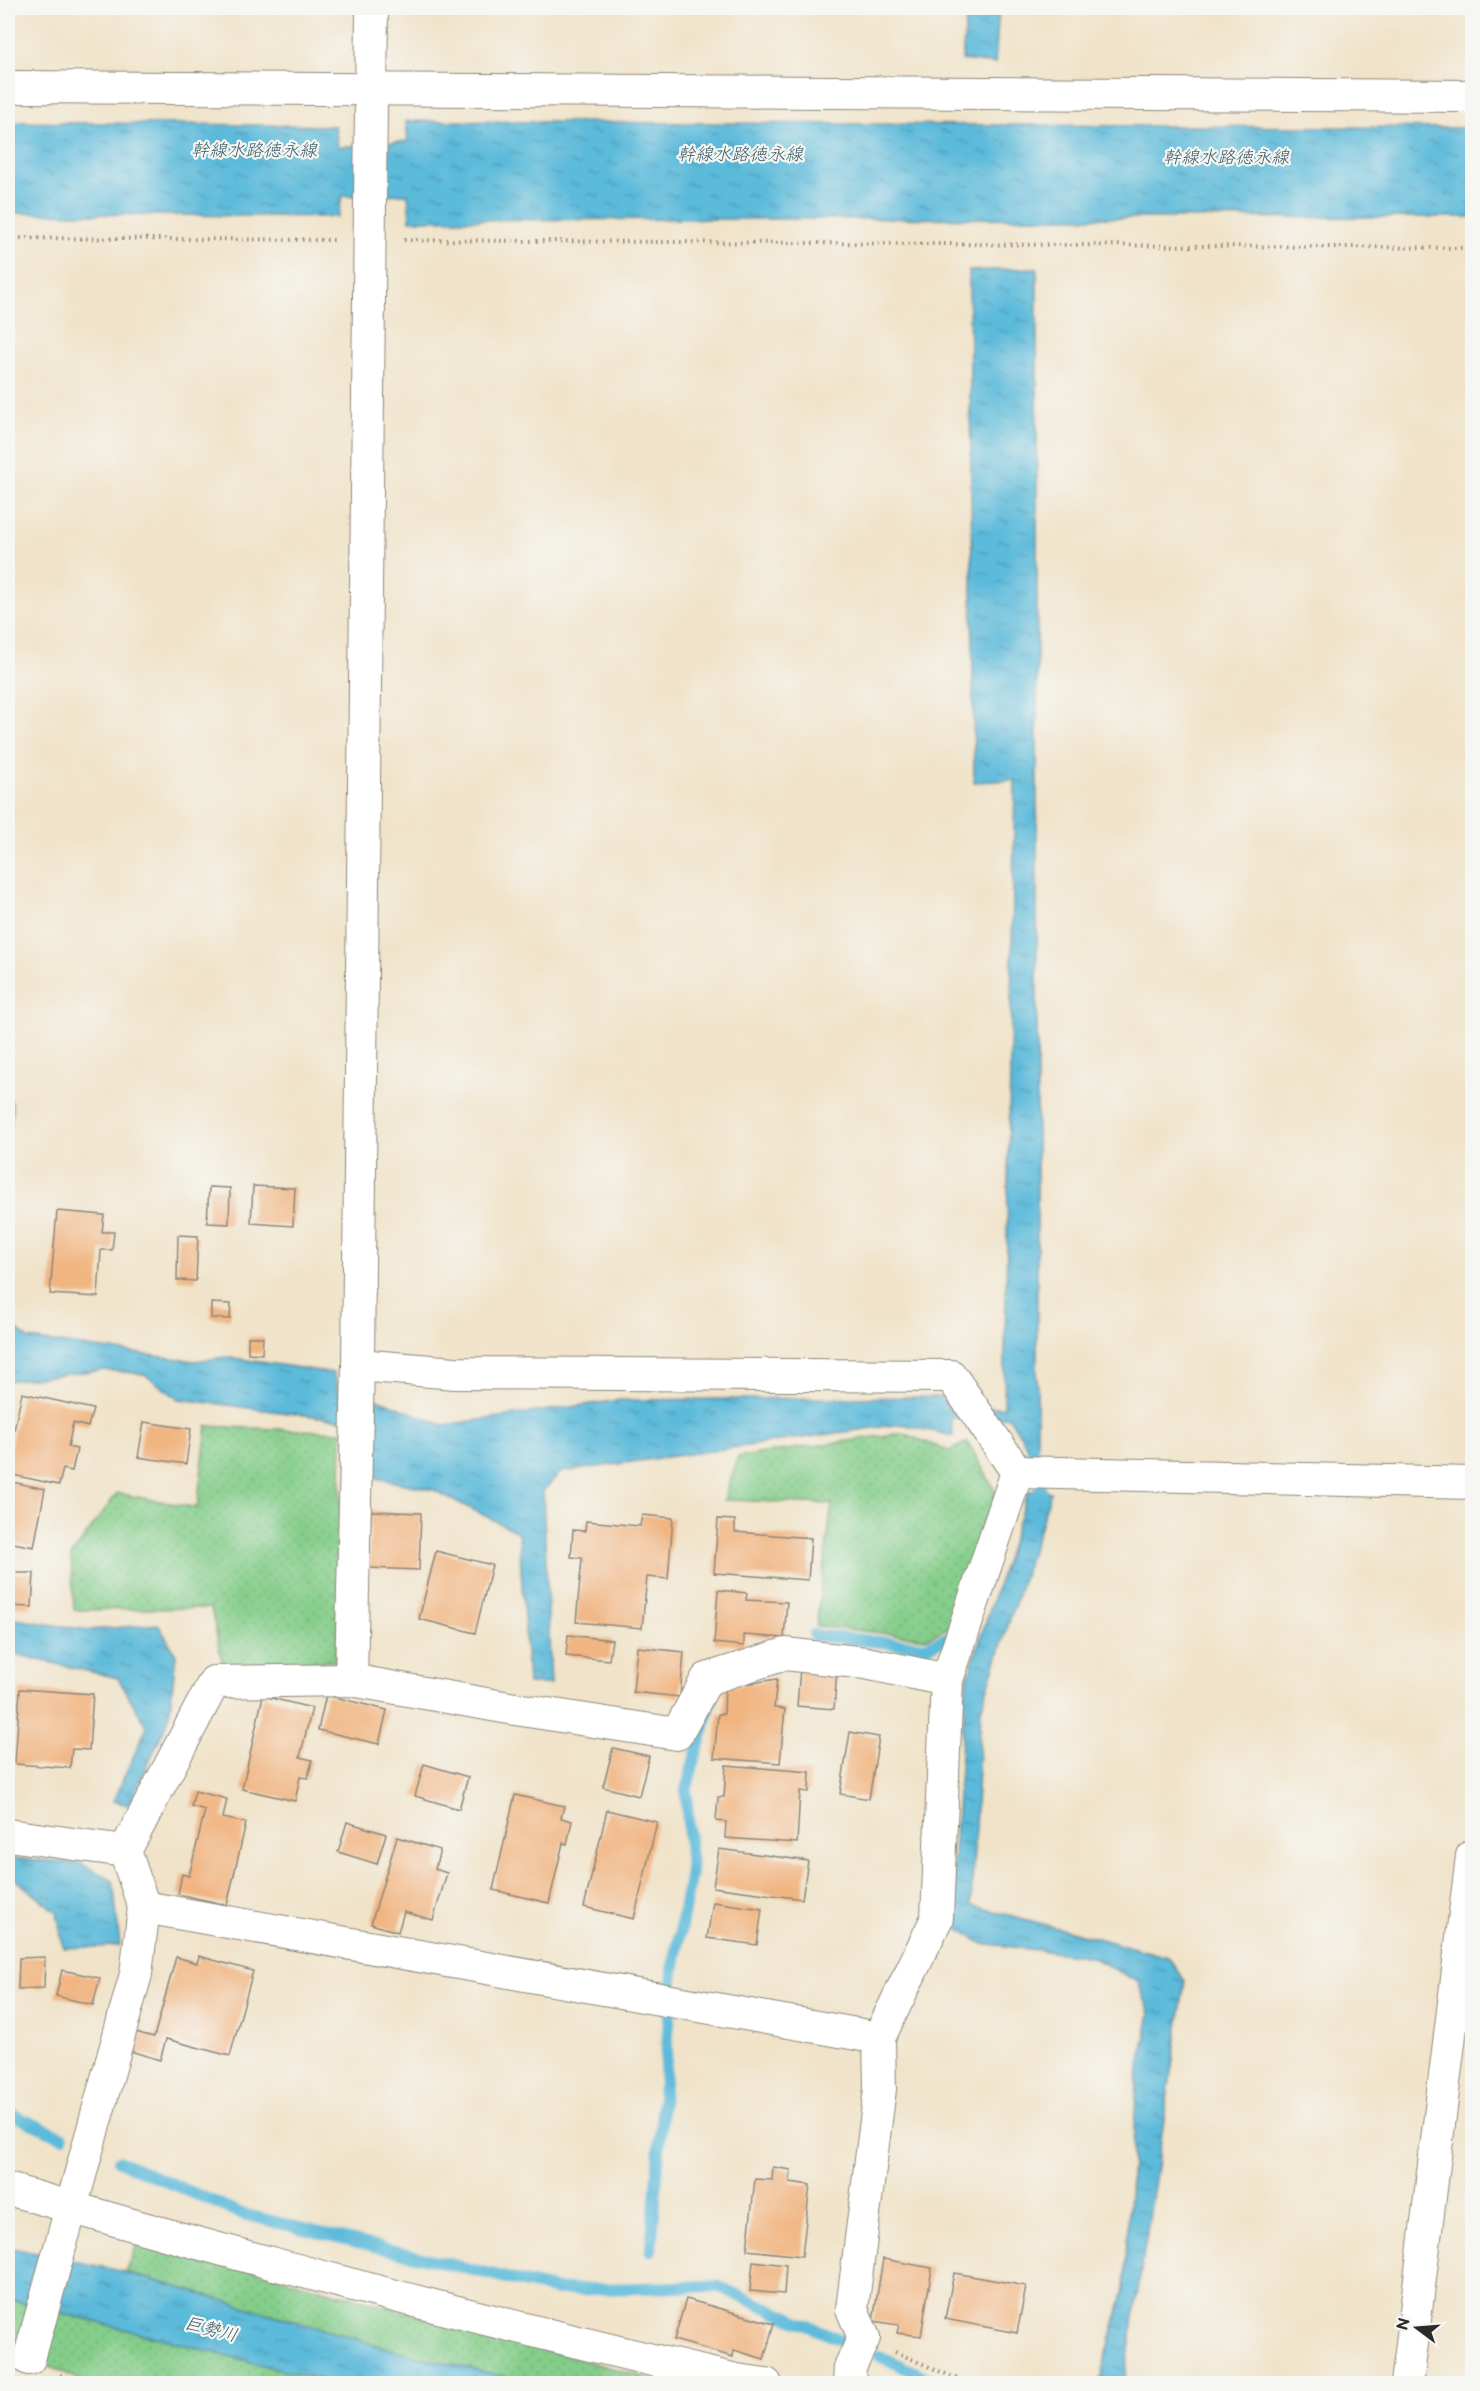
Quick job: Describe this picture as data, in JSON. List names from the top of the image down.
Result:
{
  "water": ["幹線水路徳永線", "巨勢川"],
  "north": "left"
}
